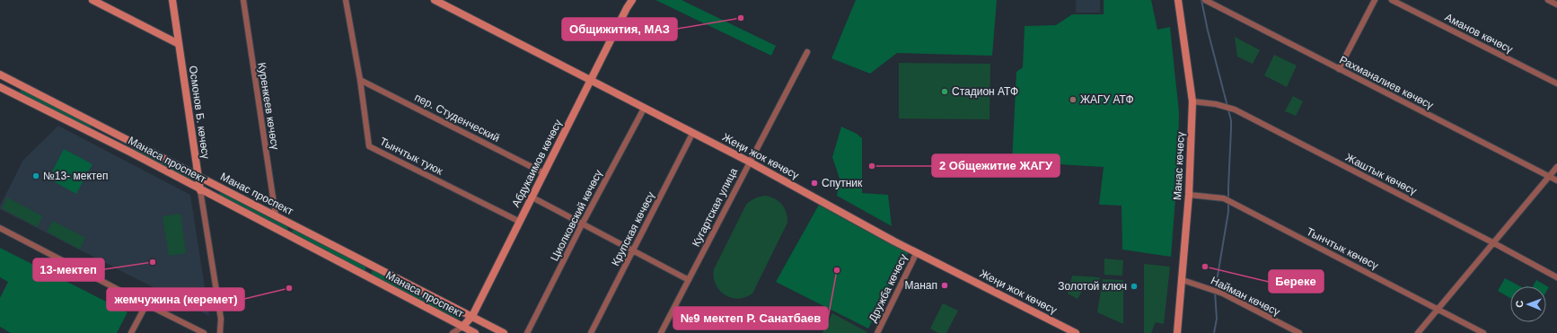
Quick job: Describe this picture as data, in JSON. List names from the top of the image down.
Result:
{
  "streets": {
    "main road": [
      "Осмонов Б. көчөсү",
      "Жеңи жок көчөсү",
      "Манаса проспект",
      "Абдукаимов көчөсү",
      "Манас көчөсү",
      "Манас проспект"
    ],
    "street": [
      "Аманов көчөсү",
      "Рахманалиев көчөсү",
      "Куренкеев көчөсү",
      "пер. Студенческий",
      "Тынчтык туюк",
      "Жаштык көчөсү",
      "Кугартская улица",
      "Циолковский көчөсү",
      "Крупская көчөсү",
      "Тынчтык көчөсү",
      "Дружба көчөсү",
      "Найман көчөсү"
    ]
  },
  "crossings": [
    ["Куренкеев көчөсү", "Манас проспект"],
    ["Осмонов Б. көчөсү", "Манаса проспект"],
    ["Осмонов Б. көчөсү", "Манас проспект"],
    ["пер. Студенческий", "Тынчтык туюк"],
    ["пер. Студенческий", "Абдукаимов көчөсү"],
    ["Тынчтык туюк", "Абдукаимов көчөсү"],
    ["Жеңи жок көчөсү", "Абдукаимов көчөсү"],
    ["Жеңи жок көчөсү", "Кугартская улица"],
    ["Жеңи жок көчөсү", "Циолковский көчөсү"],
    ["Жеңи жок көчөсү", "Крупская көчөсү"],
    ["Жеңи жок көчөсү", "Дружба көчөсү"],
    ["Манаса проспект", "Абдукаимов көчөсү"],
    ["Абдукаимов көчөсү", "Манас проспект"],
    ["Манас көчөсү", "Жаштык көчөсү"],
    ["Манас көчөсү", "Тынчтык көчөсү"],
    ["Манас көчөсү", "Найман көчөсү"]
  ],
  "places": [
    "Общижития, МАЗ",
    "Стадион АТФ",
    "ЖАГУ АТФ",
    "2 Общежитие ЖАГУ",
    "№13- мектеп",
    "Спутник",
    "13-мектеп",
    "Береке",
    "№9 мектеп Р. Санатбаев",
    "Манап",
    "Золотой ключ",
    "жемчужина (керемет)"
  ],
  "north": "left"
}
